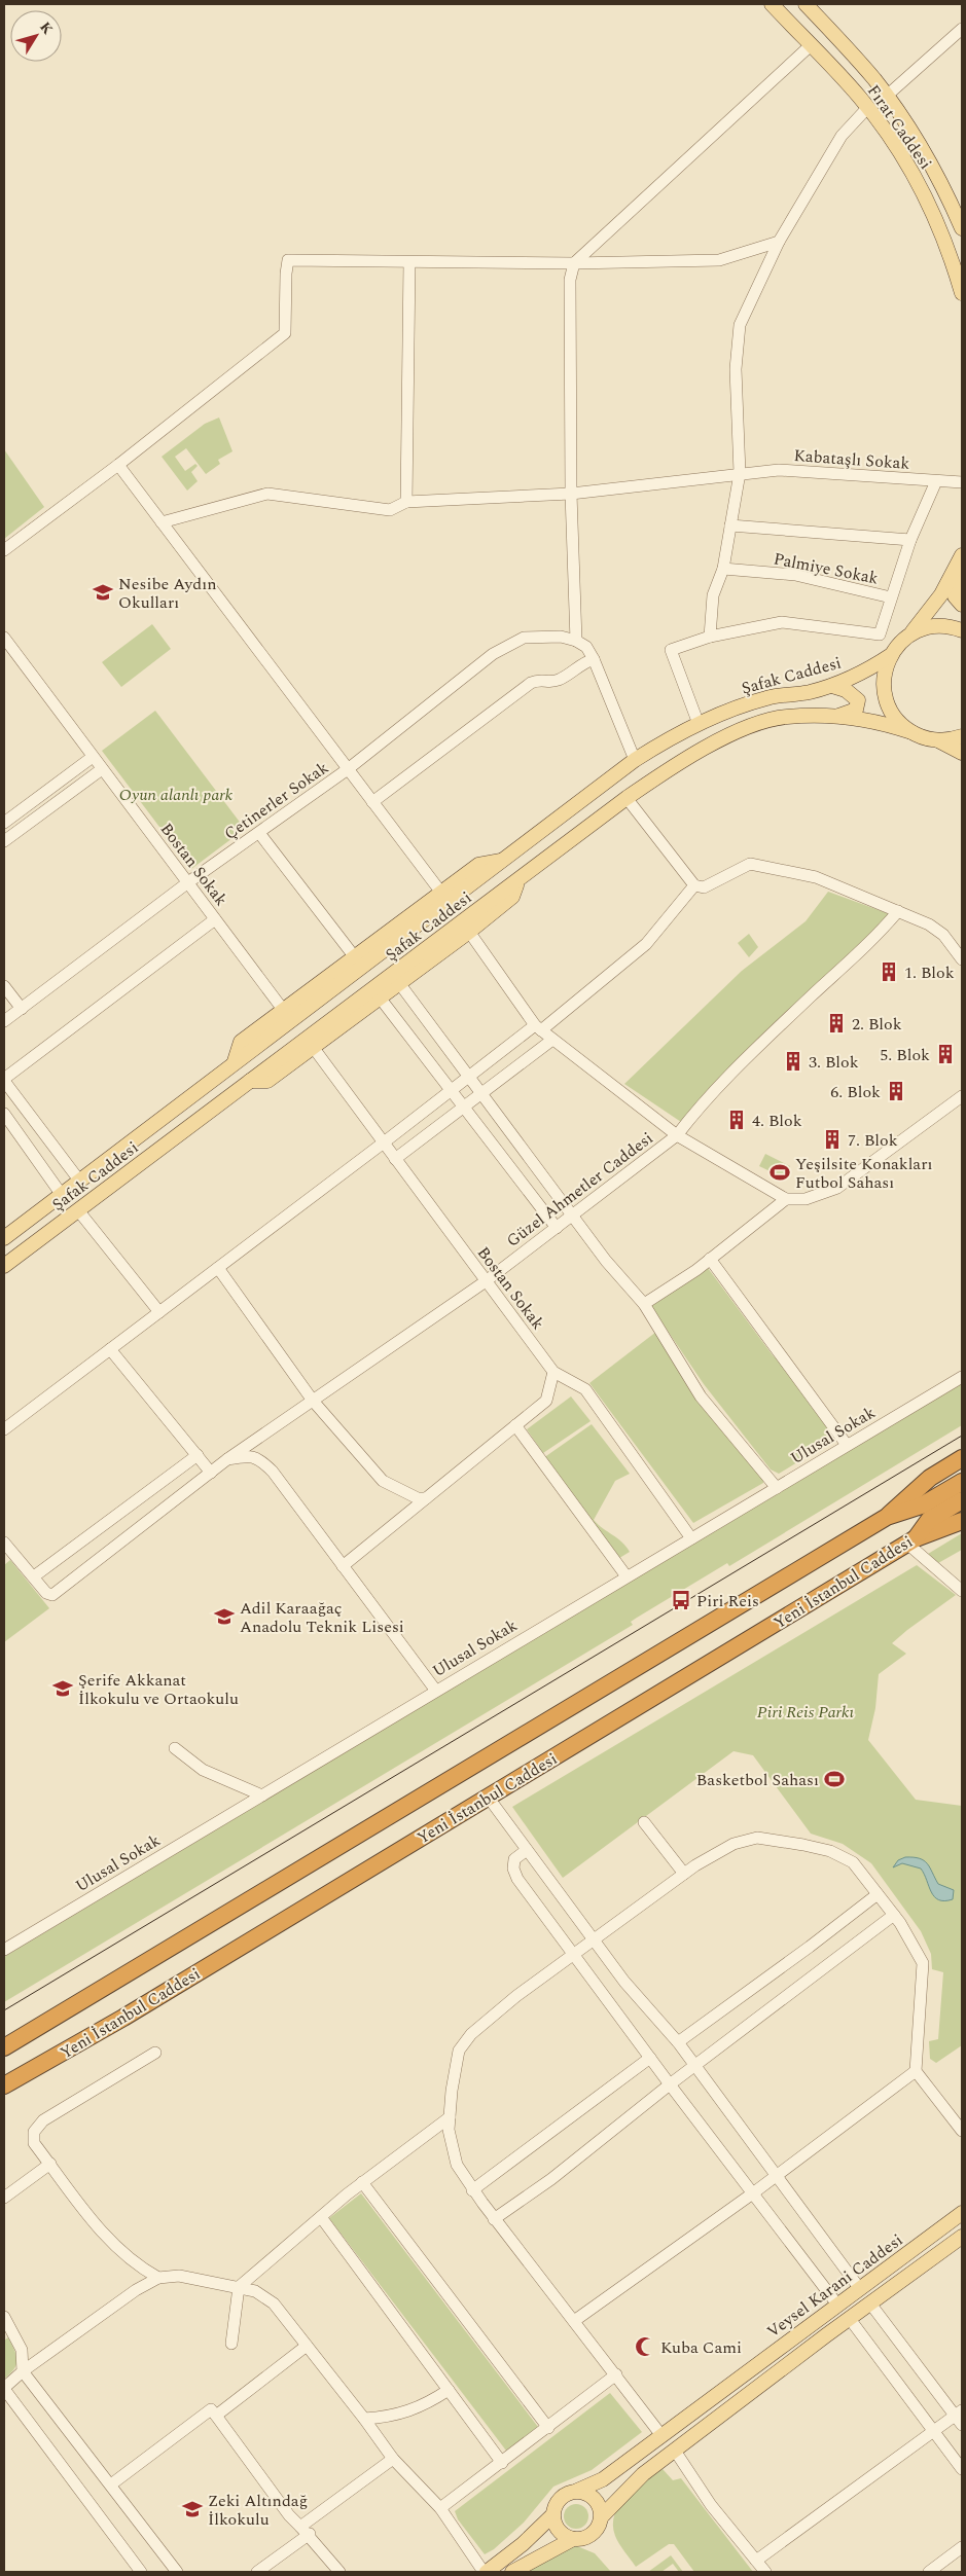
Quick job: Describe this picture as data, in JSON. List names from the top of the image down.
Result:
{
  "streets": {
    "highway": ["Yeni İstanbul Caddesi"],
    "main road": ["Fırat Caddesi", "Şafak Caddesi", "Veysel Karani Caddesi"],
    "street": [
      "Kabataşlı Sokak",
      "Palmiye Sokak",
      "Çetinerler Sokak",
      "Bostan Sokak",
      "Güzel Ahmetler Caddesi",
      "Ulusal Sokak"
    ]
  },
  "crossings": [
    ["Çetinerler Sokak", "Bostan Sokak"],
    ["Bostan Sokak", "Güzel Ahmetler Caddesi"],
    ["Bostan Sokak", "Ulusal Sokak"]
  ],
  "parks": ["Oyun alanlı park", "Piri Reis Parkı"],
  "places": {
    "school or university": [
      "Nesibe Aydın Okulları",
      "Adil Karaağaç Anadolu Teknik Lisesi",
      "Şerife Akkanat İlkokulu ve Ortaokulu",
      "Zeki Altındağ İlkokulu"
    ],
    "building": [
      "1. Blok",
      "2. Blok",
      "5. Blok",
      "3. Blok",
      "6. Blok",
      "4. Blok",
      "7. Blok"
    ],
    "sports": ["Yeşilsite Konakları Futbol Sahası", "Basketbol Sahası"],
    "bus stop": ["Piri Reis"],
    "mosque": ["Kuba Cami"]
  },
  "north": "top right"
}
